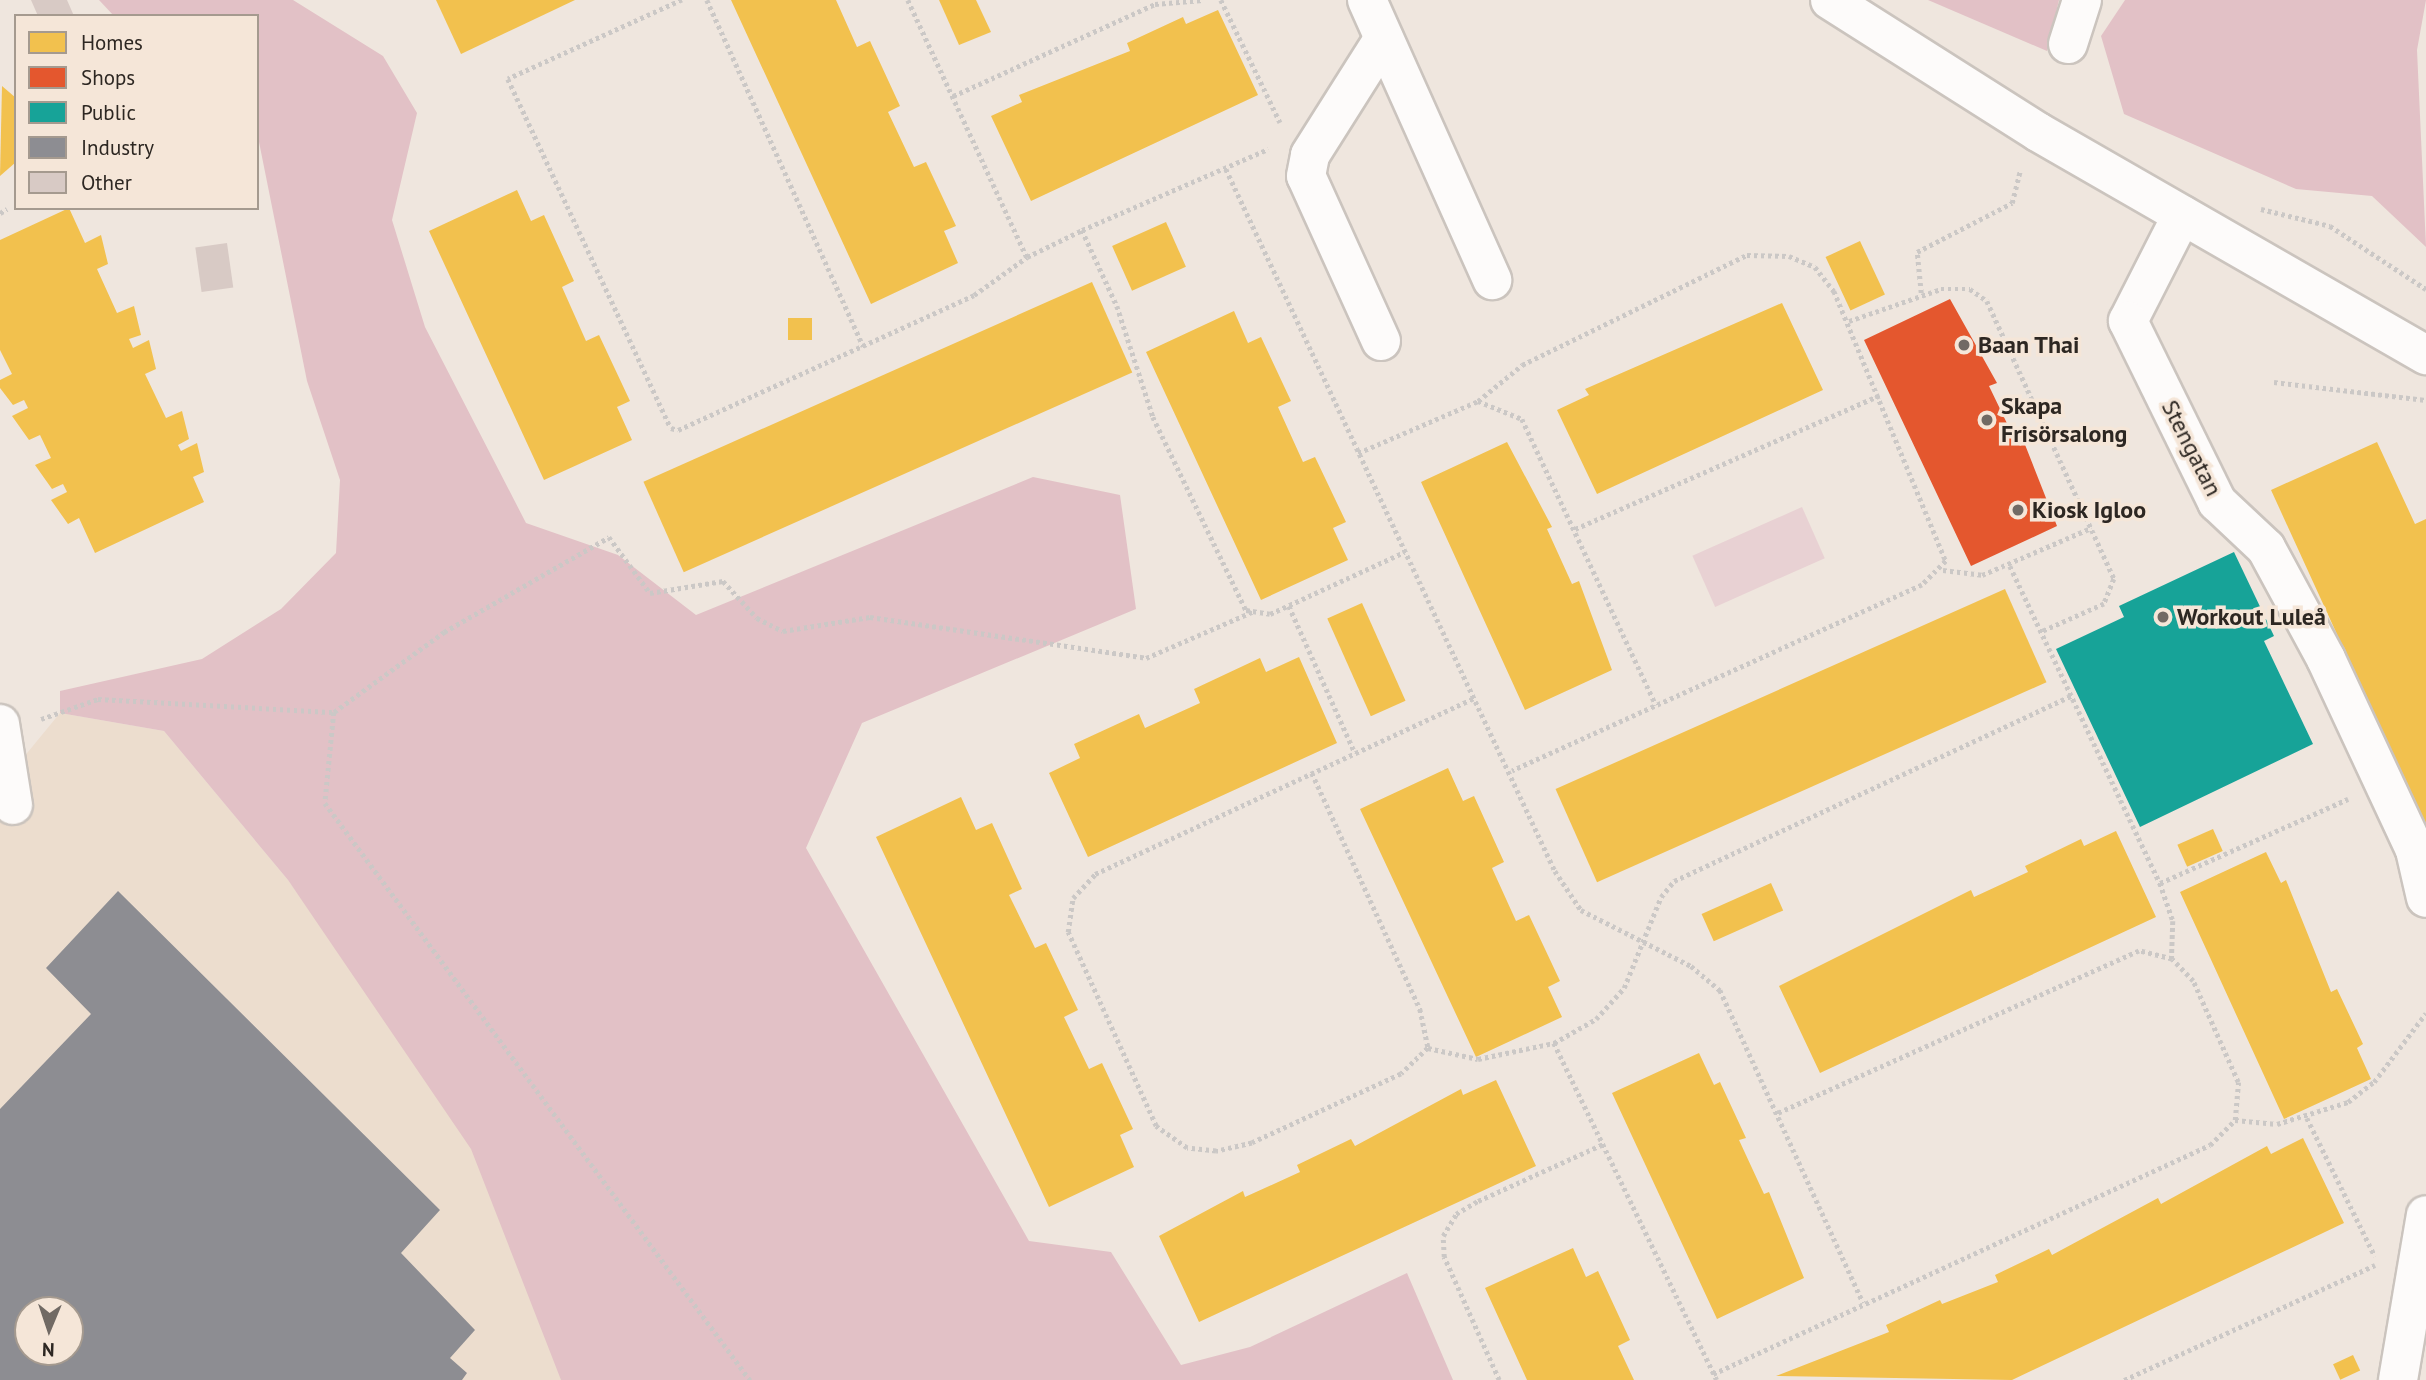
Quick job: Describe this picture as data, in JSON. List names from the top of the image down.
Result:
{
  "streets": {
    "street": ["Stengatan"]
  },
  "places": [
    "Baan Thai",
    "Skapa Frisörsalong",
    "Kiosk Igloo",
    "Workout Luleå"
  ],
  "legend": [
    "Homes",
    "Shops",
    "Public",
    "Industry",
    "Other"
  ],
  "north": "bottom"
}
